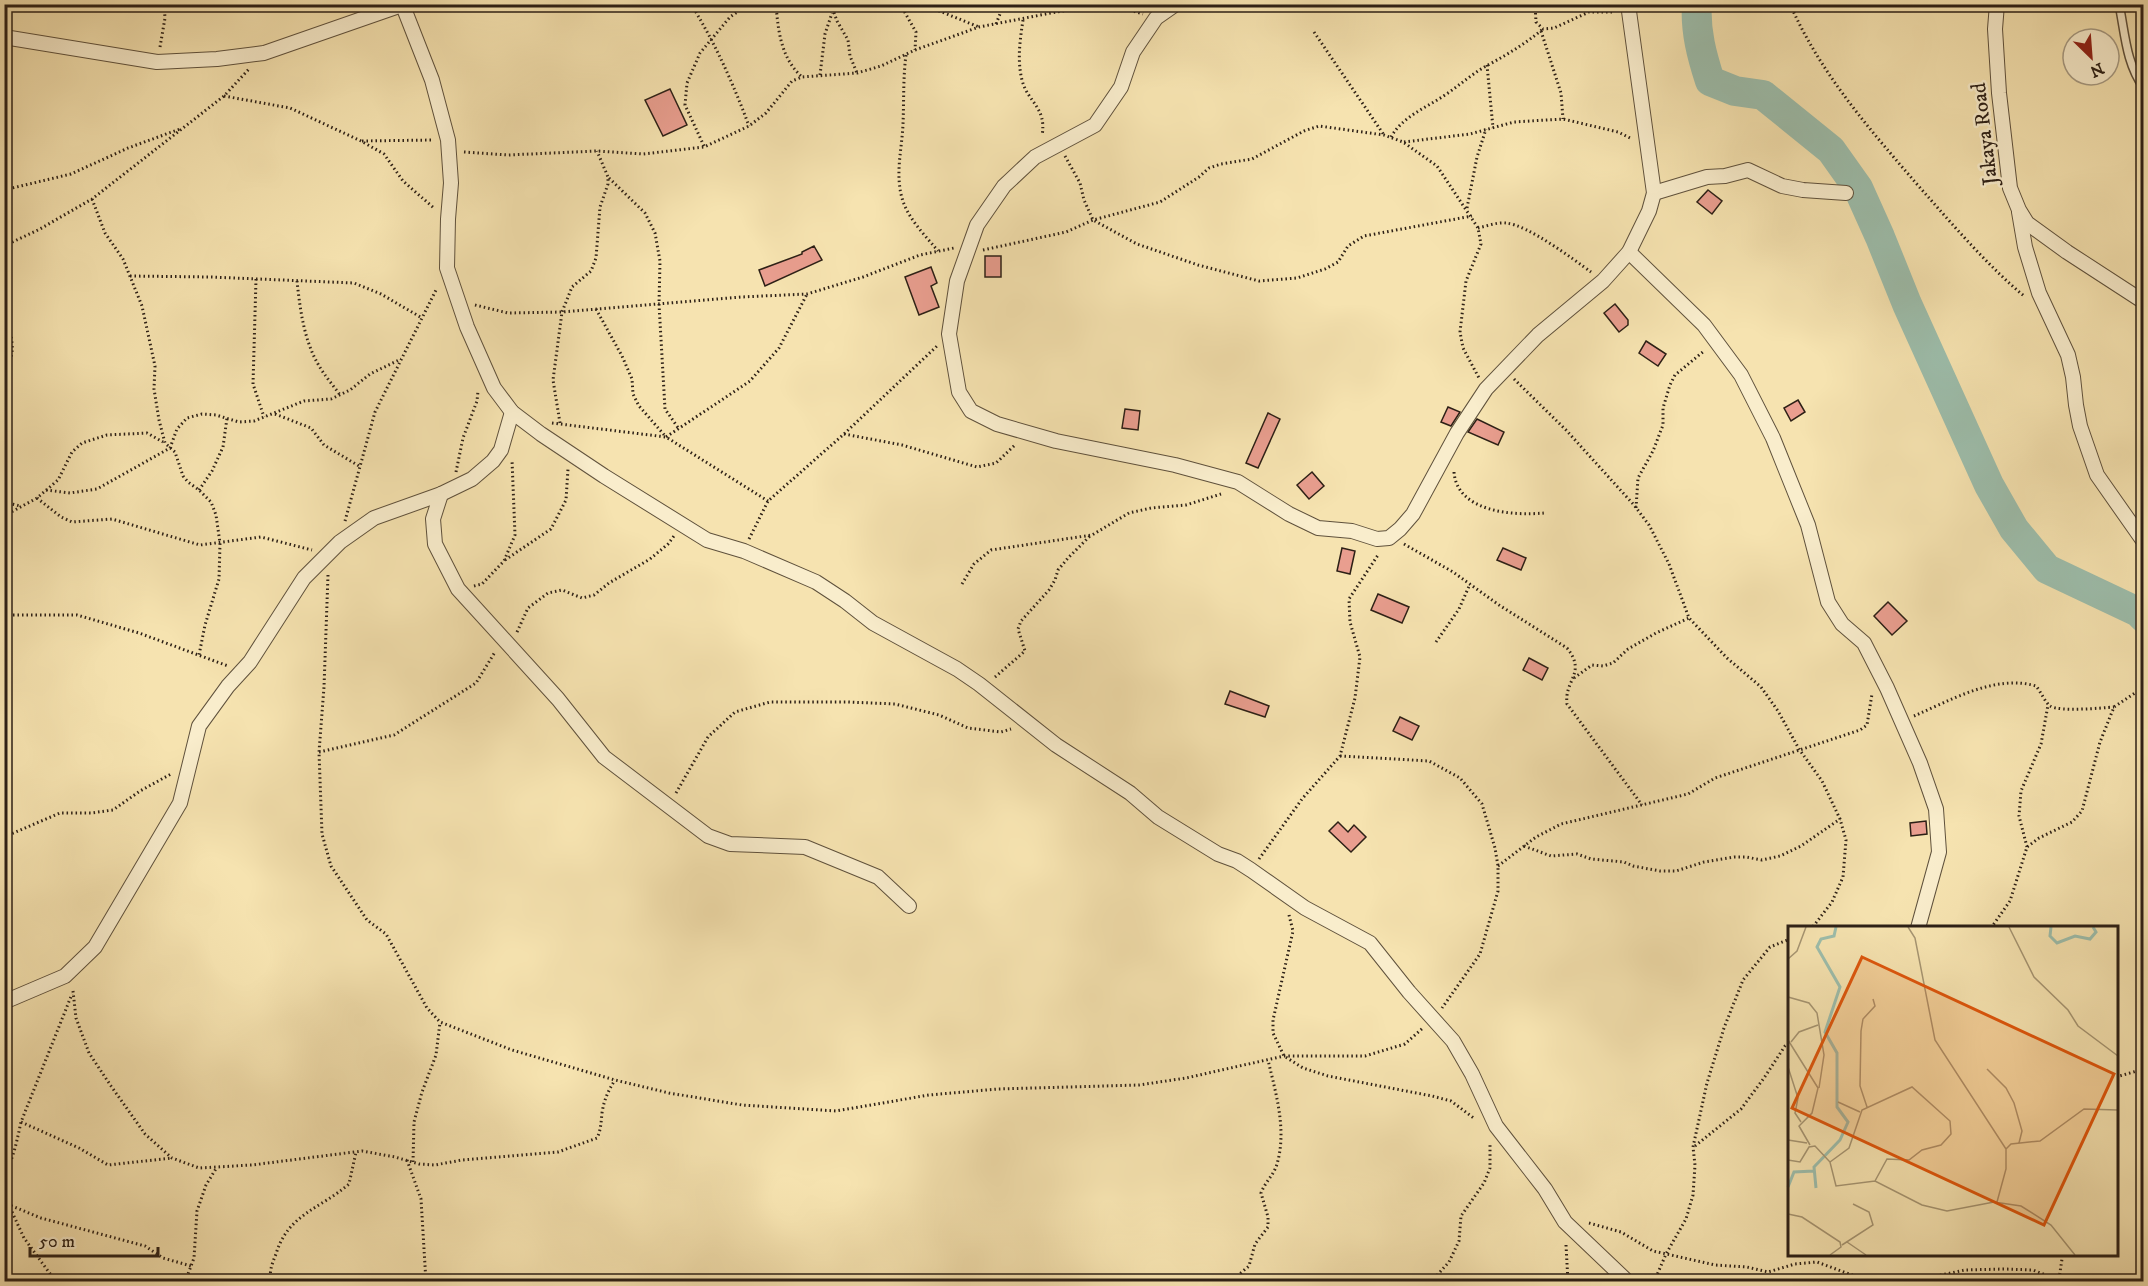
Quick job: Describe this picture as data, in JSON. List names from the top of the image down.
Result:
{
  "streets": {
    "street": ["Jakaya Road"]
  },
  "scale_bar": "50 m",
  "north": "bottom right"
}
